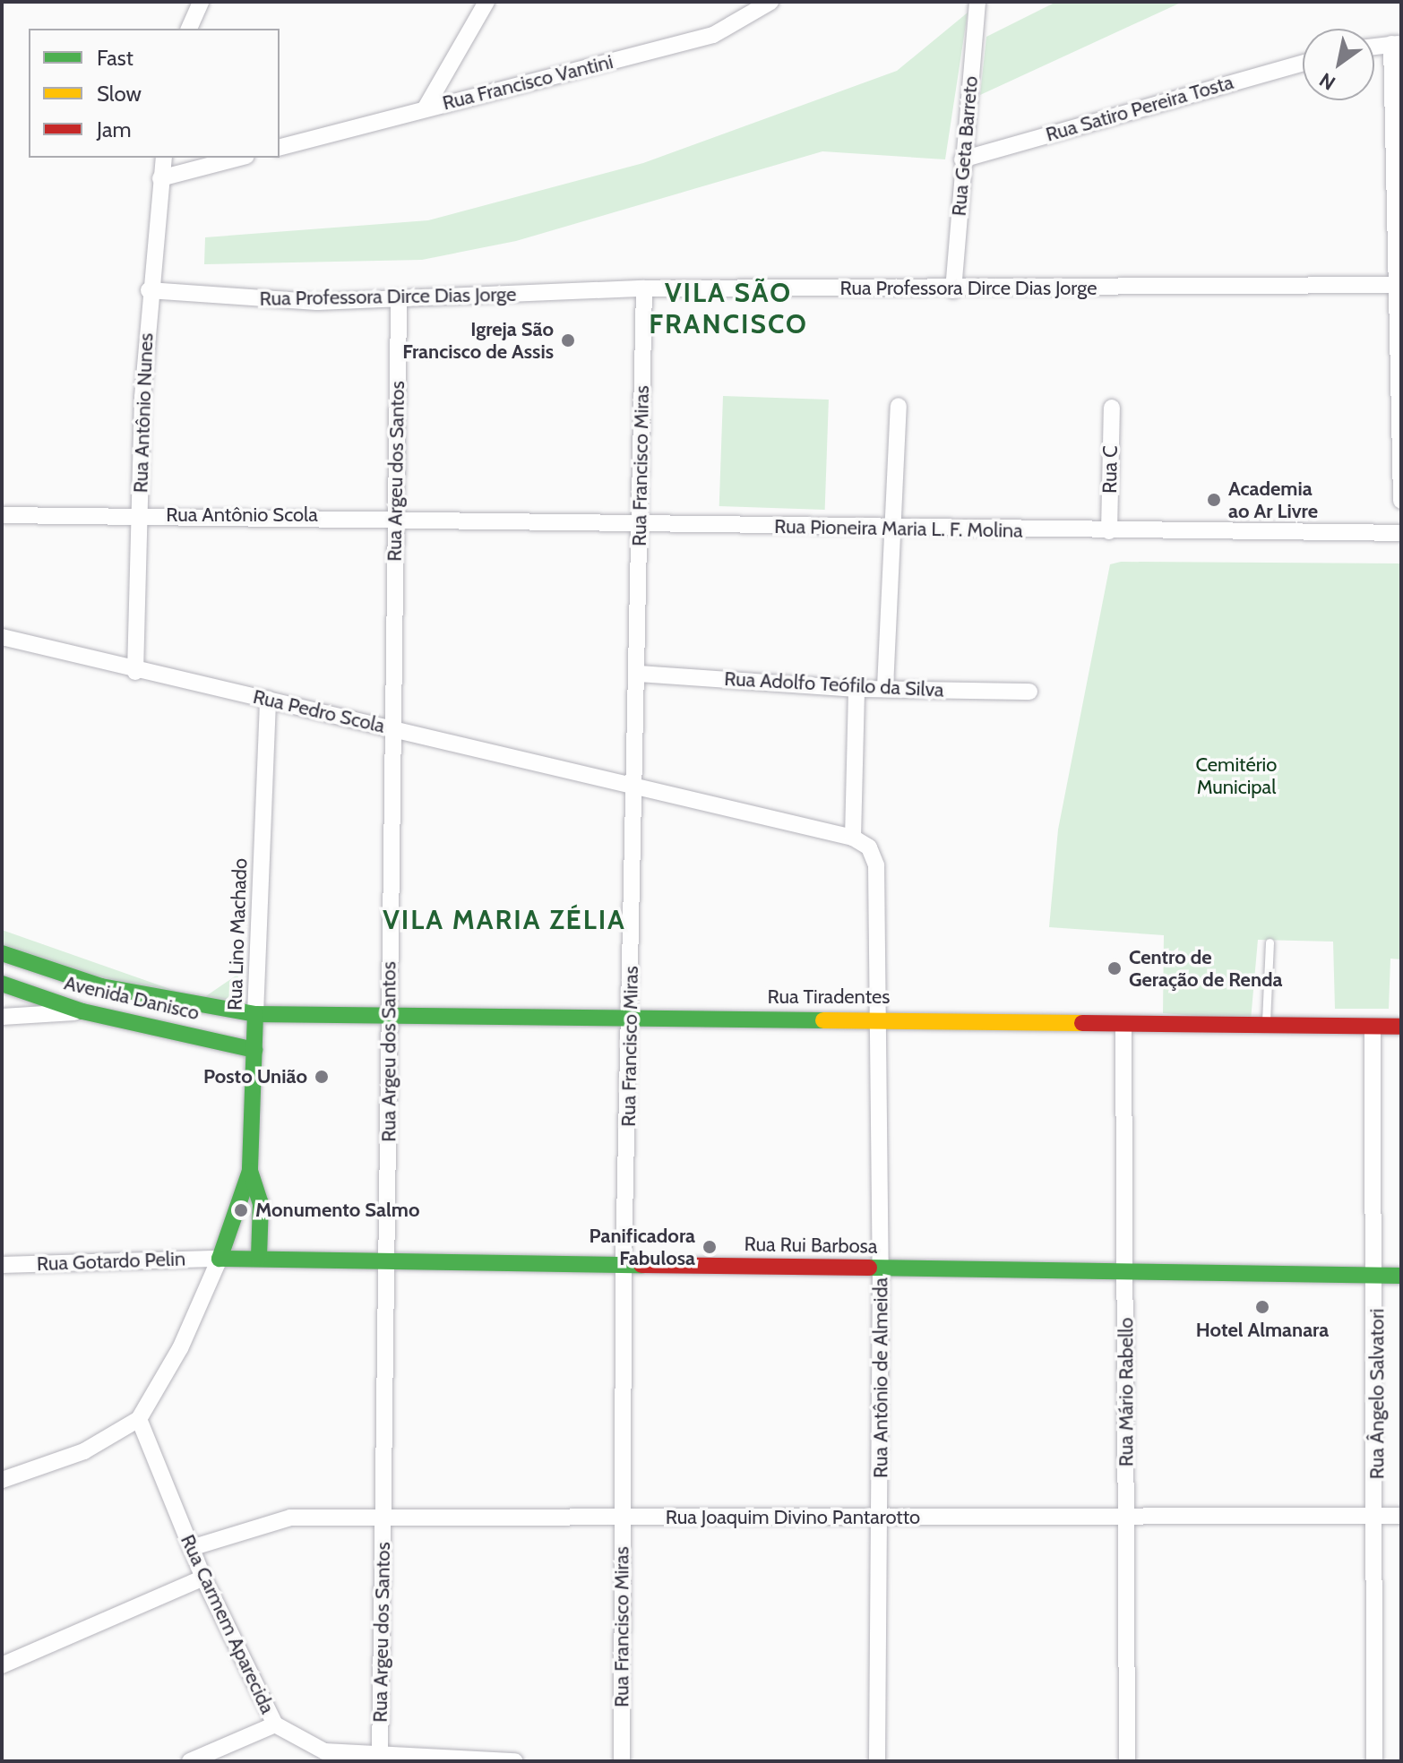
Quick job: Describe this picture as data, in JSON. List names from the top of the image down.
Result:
{
  "streets": {
    "main road": [
      "Rua Lino Machado",
      "Rua Tiradentes",
      "Avenida Danisco",
      "Rua Rui Barbosa"
    ],
    "street": [
      "Rua Francisco Vantini",
      "Rua Satiro Pereira Tosta",
      "Rua Geta Barreto",
      "Rua Professora Dirce Dias Jorge",
      "Rua Antônio Nunes",
      "Rua Francisco Miras",
      "Rua C",
      "Rua Argeu dos Santos",
      "Rua Antônio Scola",
      "Rua Pioneira Maria L. F. Molina",
      "Rua Adolfo Teófilo da Silva",
      "Rua Pedro Scola",
      "Rua Gotardo Pelin",
      "Rua Antônio de Almeida",
      "Rua Mário Rabello",
      "Rua Ângelo Salvatori",
      "Rua Joaquim Divino Pantarotto",
      "Rua Carmem Aparecida"
    ]
  },
  "crossings": [
    ["Rua Satiro Pereira Tosta", "Rua Geta Barreto"],
    ["Rua Geta Barreto", "Rua Professora Dirce Dias Jorge"],
    ["Rua Professora Dirce Dias Jorge", "Rua Antônio Nunes"],
    ["Rua Professora Dirce Dias Jorge", "Rua Francisco Miras"],
    ["Rua Professora Dirce Dias Jorge", "Rua Argeu dos Santos"],
    ["Rua Antônio Nunes", "Rua Antônio Scola"],
    ["Rua Antônio Nunes", "Rua Pedro Scola"],
    ["Rua Francisco Miras", "Rua Pioneira Maria L. F. Molina"],
    ["Rua Francisco Miras", "Rua Adolfo Teófilo da Silva"],
    ["Rua Francisco Miras", "Rua Pedro Scola"],
    ["Rua Francisco Miras", "Rua Tiradentes"],
    ["Rua Francisco Miras", "Rua Rui Barbosa"],
    ["Rua Francisco Miras", "Rua Joaquim Divino Pantarotto"],
    ["Rua C", "Rua Pioneira Maria L. F. Molina"],
    ["Rua Argeu dos Santos", "Rua Antônio Scola"],
    ["Rua Argeu dos Santos", "Rua Pioneira Maria L. F. Molina"],
    ["Rua Argeu dos Santos", "Rua Pedro Scola"],
    ["Rua Argeu dos Santos", "Rua Tiradentes"],
    ["Rua Argeu dos Santos", "Rua Rui Barbosa"],
    ["Rua Argeu dos Santos", "Rua Joaquim Divino Pantarotto"],
    ["Rua Argeu dos Santos", "Rua Carmem Aparecida"],
    ["Rua Antônio Scola", "Rua Pioneira Maria L. F. Molina"],
    ["Rua Pedro Scola", "Rua Lino Machado"],
    ["Rua Pedro Scola", "Rua Antônio de Almeida"],
    ["Rua Lino Machado", "Rua Tiradentes"],
    ["Rua Lino Machado", "Avenida Danisco"],
    ["Rua Lino Machado", "Rua Rui Barbosa"],
    ["Rua Lino Machado", "Rua Gotardo Pelin"],
    ["Rua Lino Machado", "Rua Carmem Aparecida"],
    ["Rua Tiradentes", "Avenida Danisco"],
    ["Rua Tiradentes", "Rua Antônio de Almeida"],
    ["Rua Tiradentes", "Rua Mário Rabello"],
    ["Rua Tiradentes", "Rua Ângelo Salvatori"],
    ["Rua Rui Barbosa", "Rua Gotardo Pelin"],
    ["Rua Rui Barbosa", "Rua Antônio de Almeida"],
    ["Rua Rui Barbosa", "Rua Mário Rabello"],
    ["Rua Rui Barbosa", "Rua Ângelo Salvatori"],
    ["Rua Antônio de Almeida", "Rua Joaquim Divino Pantarotto"],
    ["Rua Mário Rabello", "Rua Joaquim Divino Pantarotto"],
    ["Rua Ângelo Salvatori", "Rua Joaquim Divino Pantarotto"],
    ["Rua Joaquim Divino Pantarotto", "Rua Carmem Aparecida"]
  ],
  "districts": ["VILA SÃO FRANCISCO", "VILA MARIA ZÉLIA"],
  "parks": ["Cemitério Municipal"],
  "places": [
    "Igreja São Francisco de Assis",
    "Academia ao Ar Livre",
    "Centro de Geração de Renda",
    "Posto União",
    "Monumento Salmo",
    "Panificadora Fabulosa",
    "Hotel Almanara"
  ],
  "legend": ["Fast", "Slow", "Jam"],
  "north": "bottom left"
}
